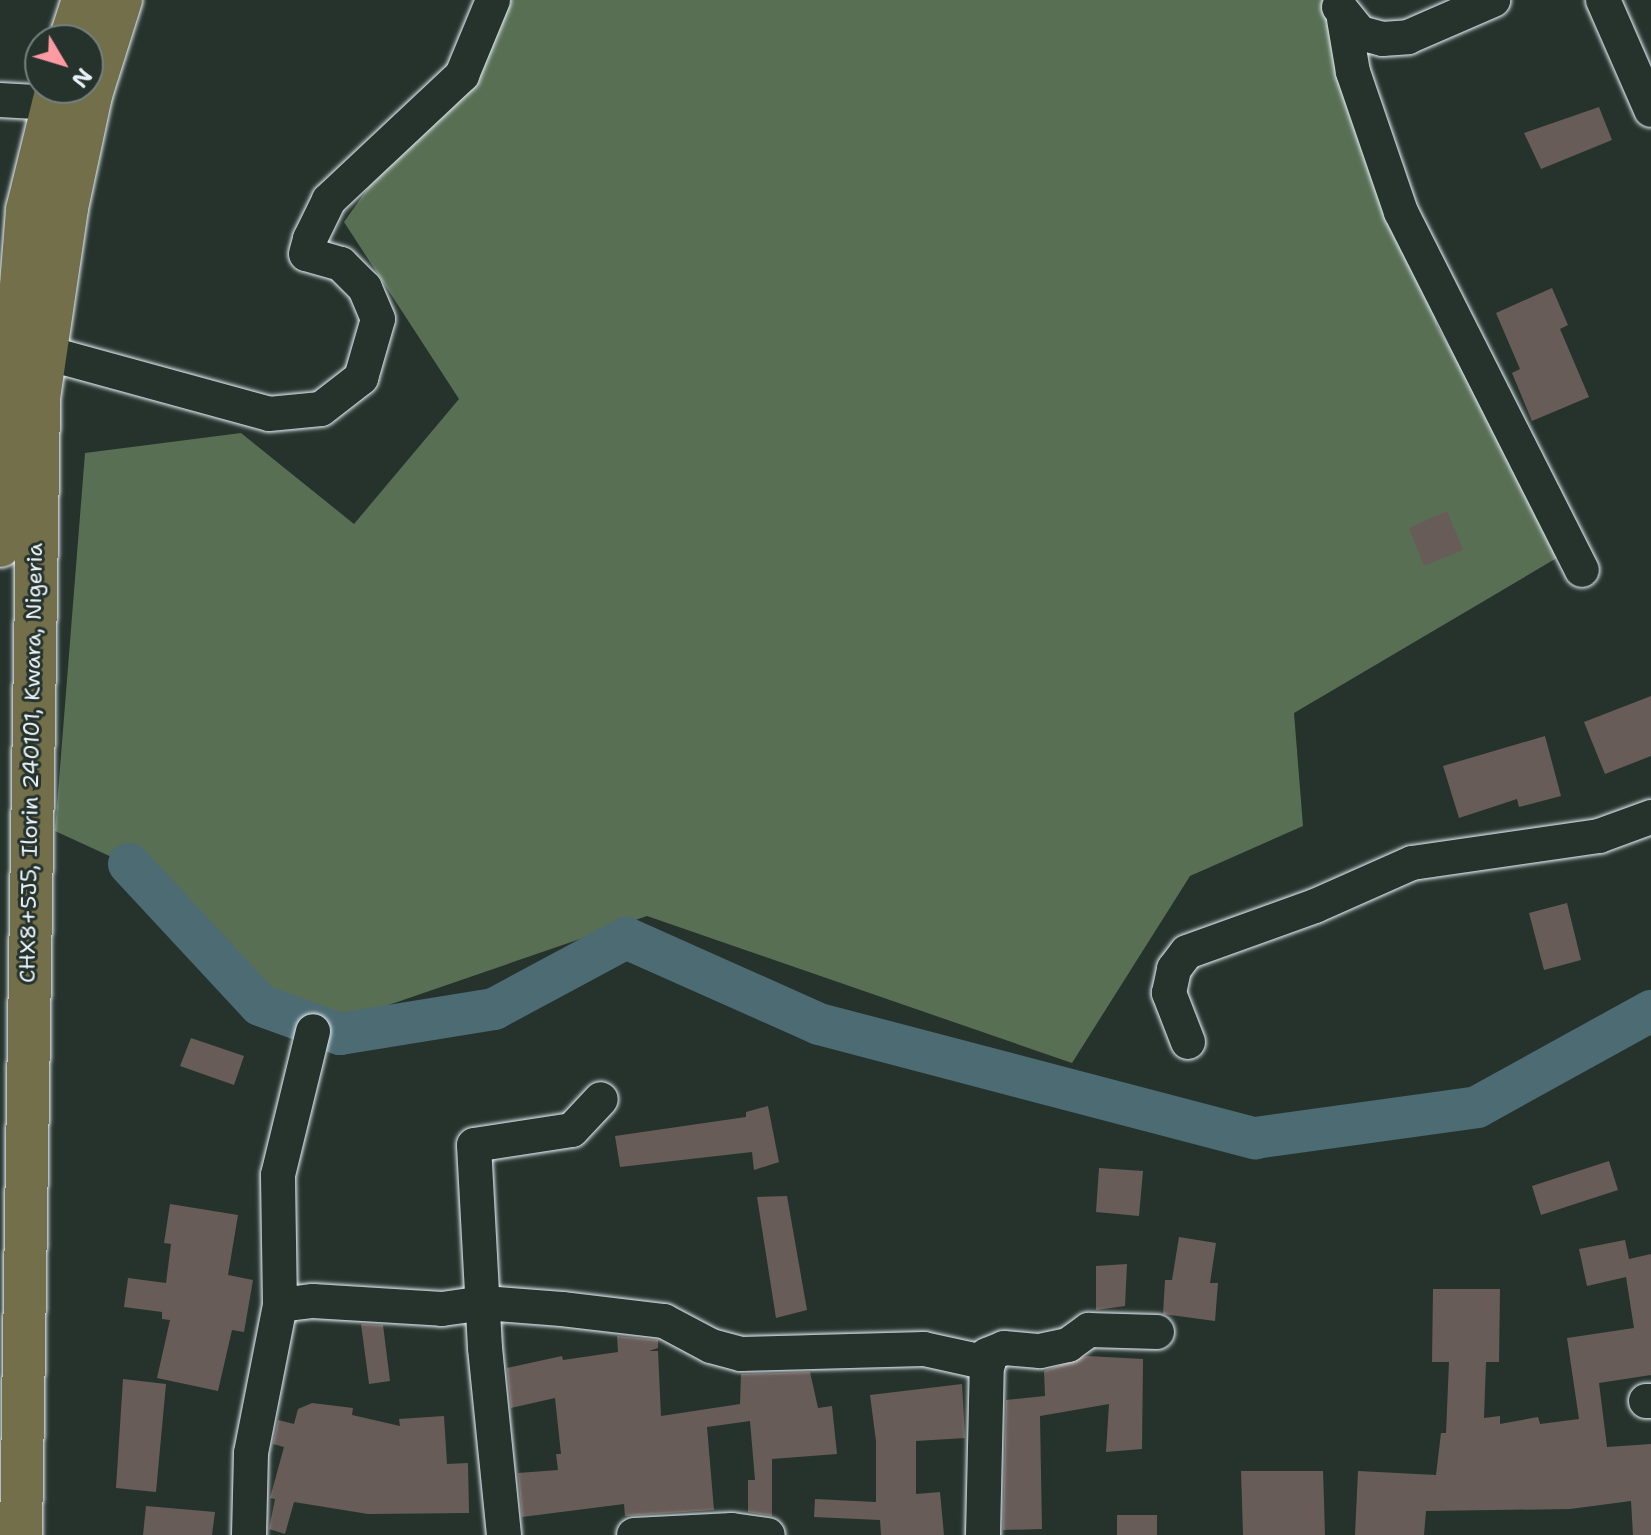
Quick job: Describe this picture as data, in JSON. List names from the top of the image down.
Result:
{
  "streets": {
    "main road": ["CHX8+5J5, Ilorin 240101, Kwara, Nigeria"]
  },
  "north": "bottom right"
}
